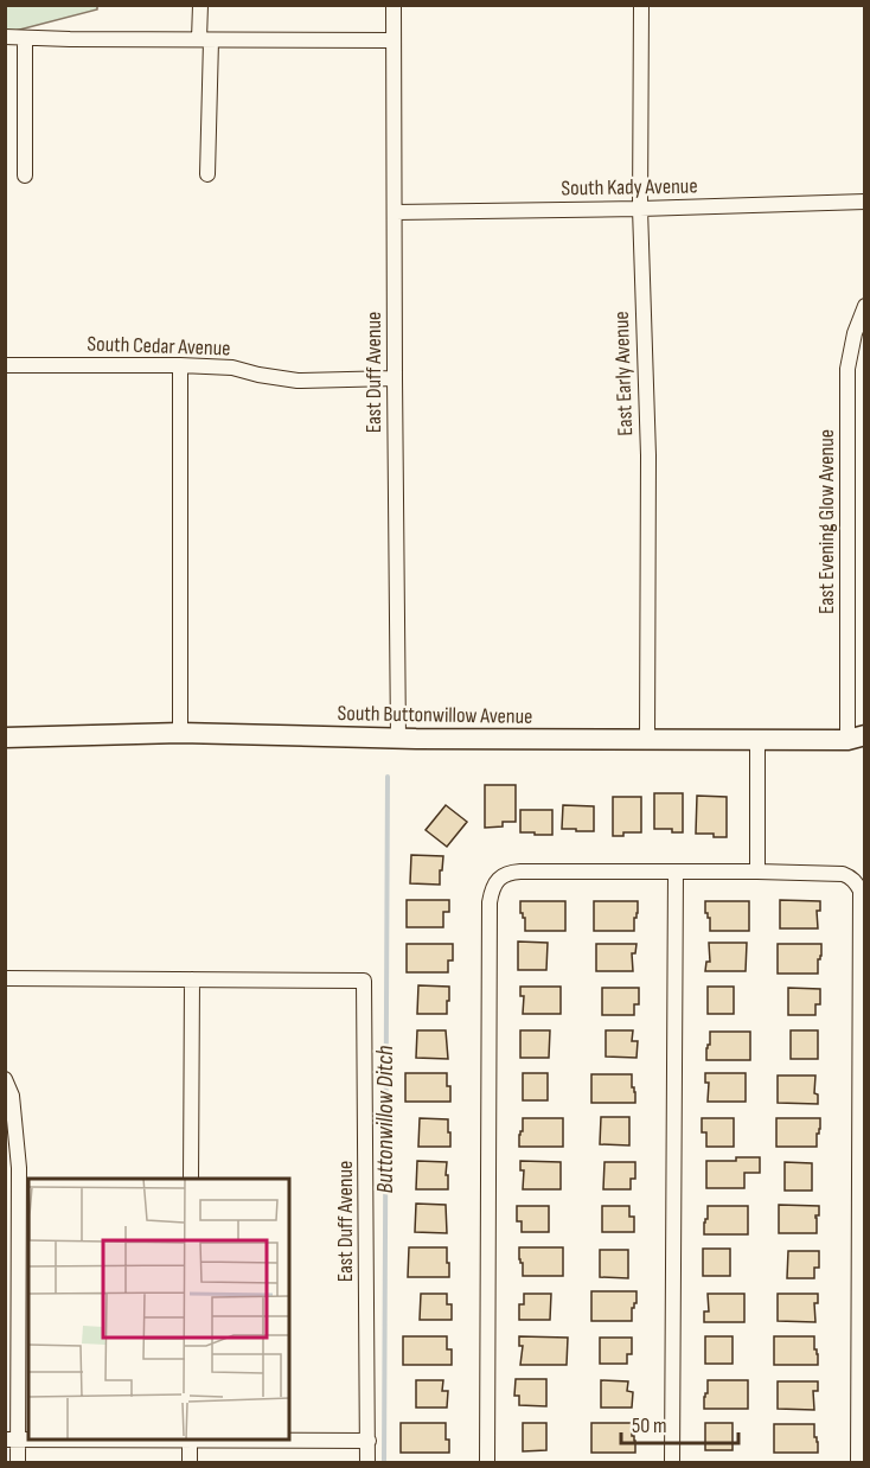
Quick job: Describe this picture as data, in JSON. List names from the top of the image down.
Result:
{
  "streets": {
    "street": [
      "South Kady Avenue",
      "South Cedar Avenue",
      "East Duff Avenue",
      "East Early Avenue",
      "East Evening Glow Avenue",
      "South Buttonwillow Avenue"
    ]
  },
  "crossings": [
    ["South Kady Avenue", "East Duff Avenue"],
    ["South Kady Avenue", "East Early Avenue"],
    ["South Cedar Avenue", "East Duff Avenue"],
    ["East Duff Avenue", "South Buttonwillow Avenue"],
    ["East Early Avenue", "South Buttonwillow Avenue"],
    ["East Evening Glow Avenue", "South Buttonwillow Avenue"]
  ],
  "water": ["Buttonwillow Ditch"],
  "scale_bar": "50 m"
}
